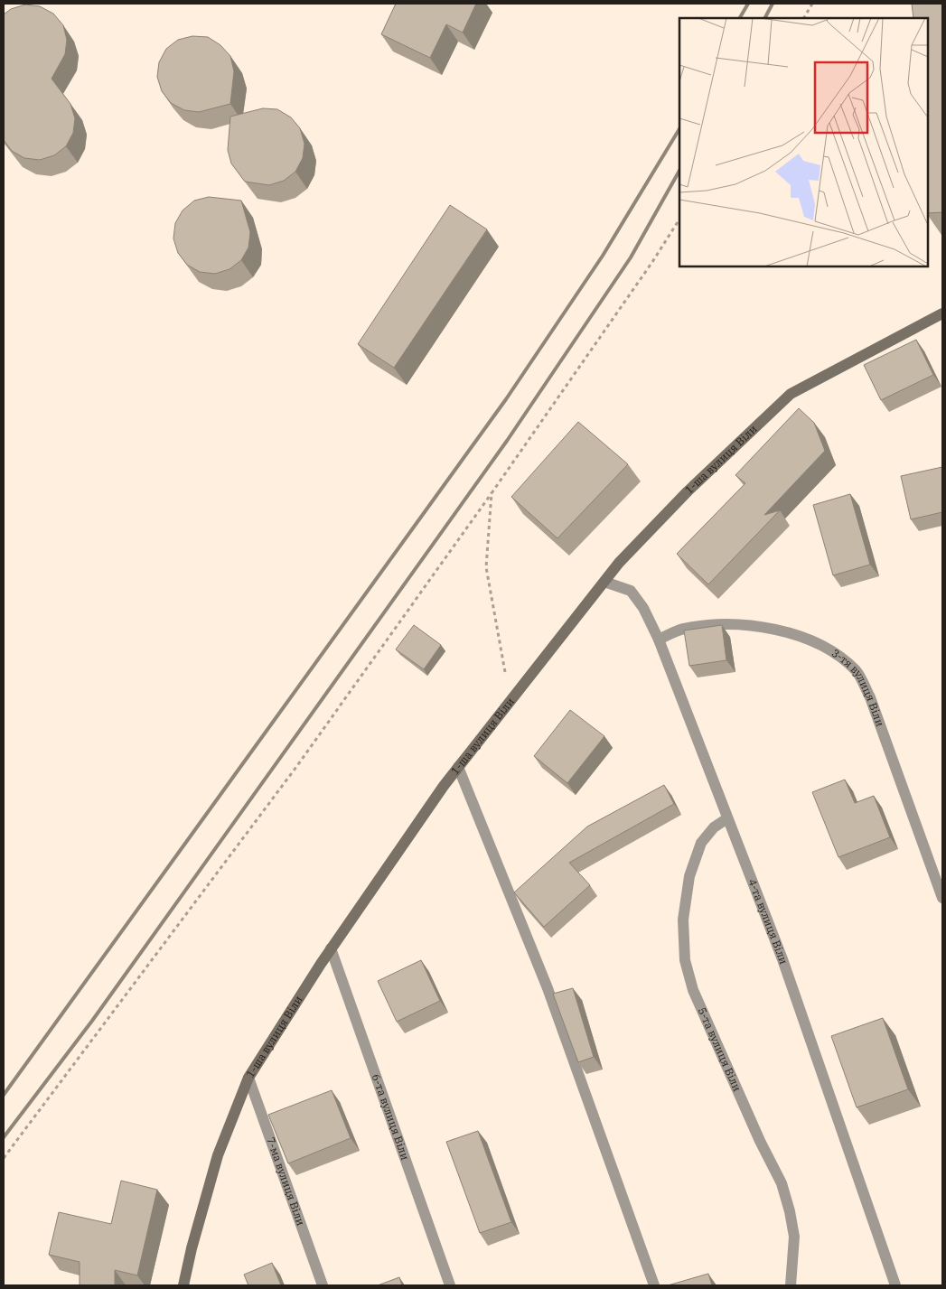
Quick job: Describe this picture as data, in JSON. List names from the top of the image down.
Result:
{
  "streets": {
    "main road": ["1-ша вулиця Віли"],
    "street": [
      "3-тя вулиця Віли",
      "4-та вулиця Віли",
      "5-та вулиця Віли",
      "6-та вулиця Віли",
      "7-ма вулиця Віли"
    ]
  },
  "crossings": [
    ["1-ша вулиця Віли", "4-та вулиця Віли"],
    ["1-ша вулиця Віли", "6-та вулиця Віли"],
    ["1-ша вулиця Віли", "7-ма вулиця Віли"],
    ["3-тя вулиця Віли", "4-та вулиця Віли"],
    ["4-та вулиця Віли", "5-та вулиця Віли"]
  ]
}
